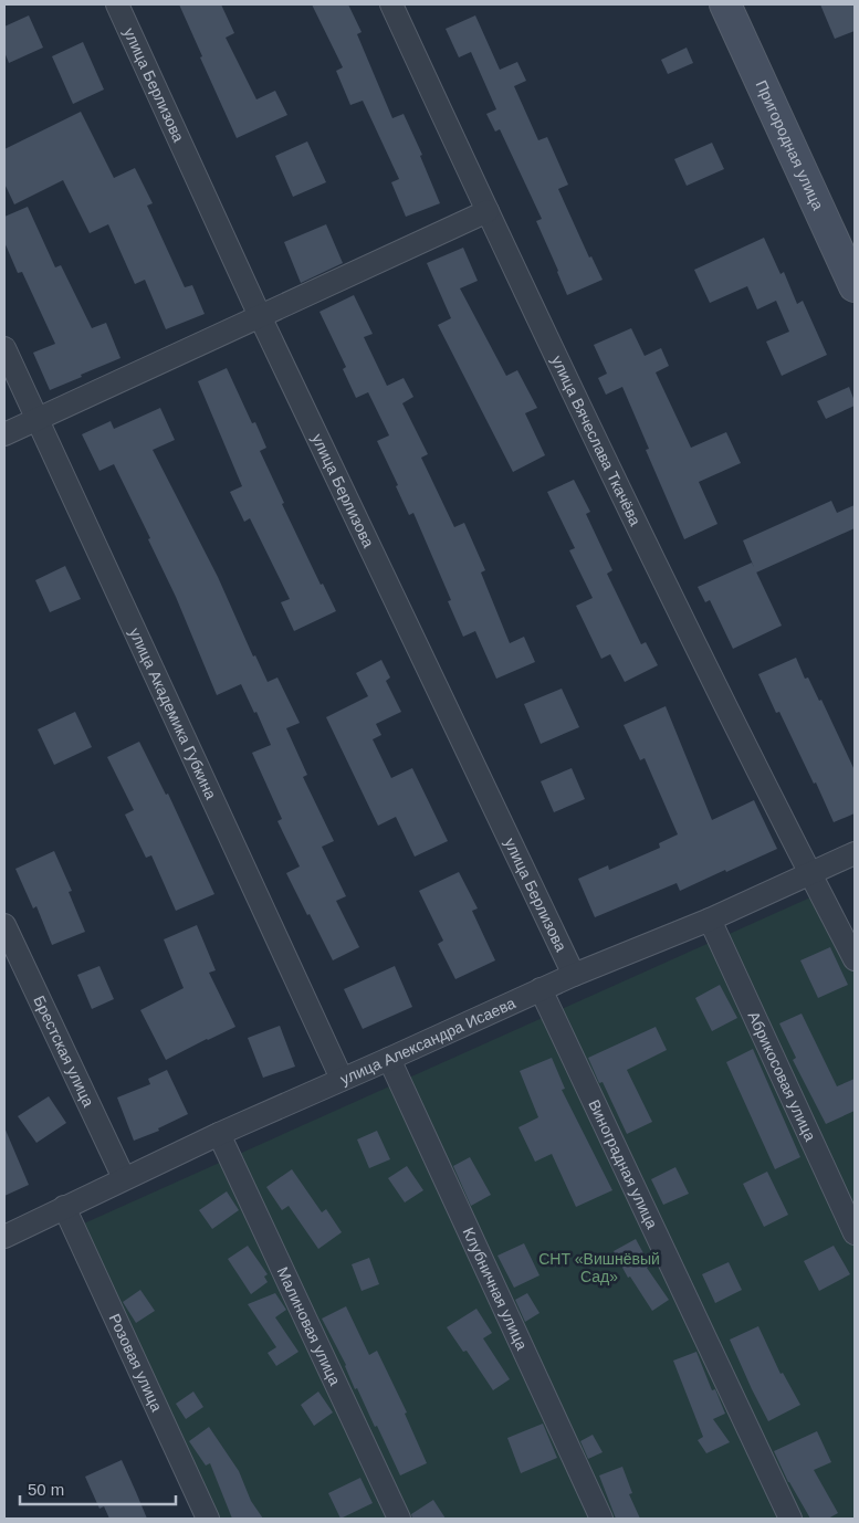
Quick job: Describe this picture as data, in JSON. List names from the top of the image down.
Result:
{
  "streets": {
    "street": [
      "улица Берлизова",
      "Пригородная улица",
      "улица Вячеслава Ткачёва",
      "улица Академика Губкина",
      "улица Александра Исаева",
      "Брестская улица",
      "Абрикосовая улица",
      "Виноградная улица",
      "Клубничная улица",
      "Малиновая улица",
      "Розовая улица"
    ]
  },
  "crossings": [
    ["улица Берлизова", "улица Александра Исаева"],
    ["улица Вячеслава Ткачёва", "улица Александра Исаева"],
    ["улица Академика Губкина", "улица Александра Исаева"],
    ["улица Александра Исаева", "Брестская улица"],
    ["улица Александра Исаева", "Абрикосовая улица"],
    ["улица Александра Исаева", "Виноградная улица"],
    ["улица Александра Исаева", "Клубничная улица"],
    ["улица Александра Исаева", "Малиновая улица"],
    ["улица Александра Исаева", "Розовая улица"]
  ],
  "parks": ["СНТ «Вишнёвый Cад»"],
  "scale_bar": "50 m"
}
